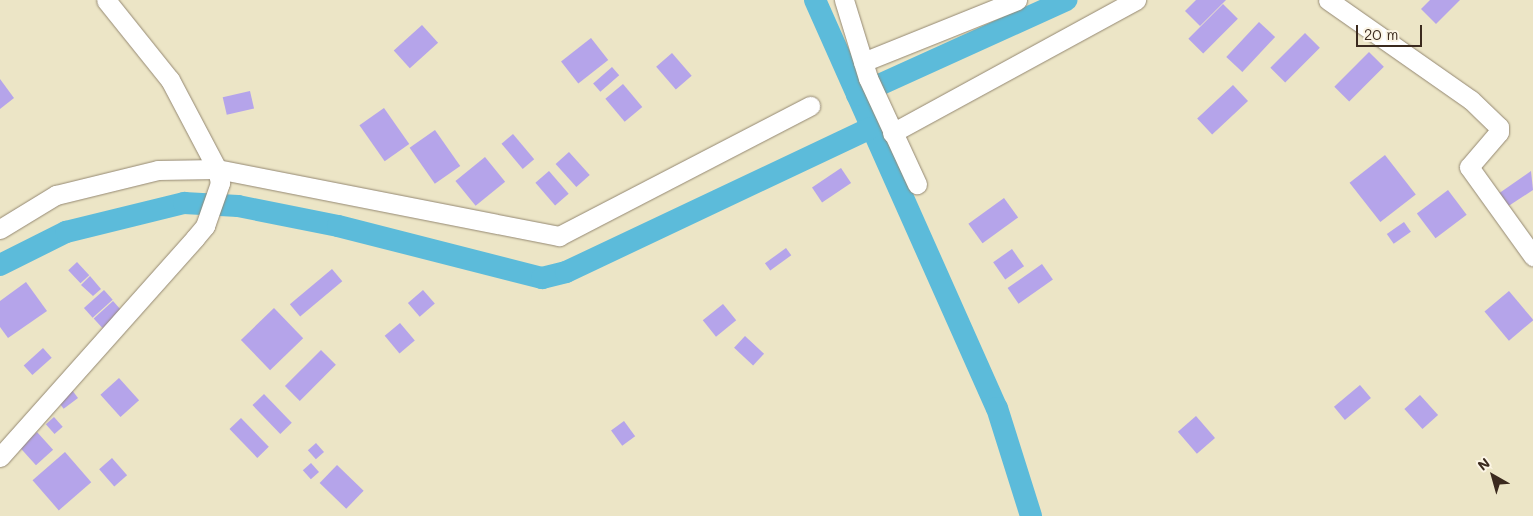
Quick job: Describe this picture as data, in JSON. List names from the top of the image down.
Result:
{
  "scale_bar": "20 m",
  "north": "top left"
}
